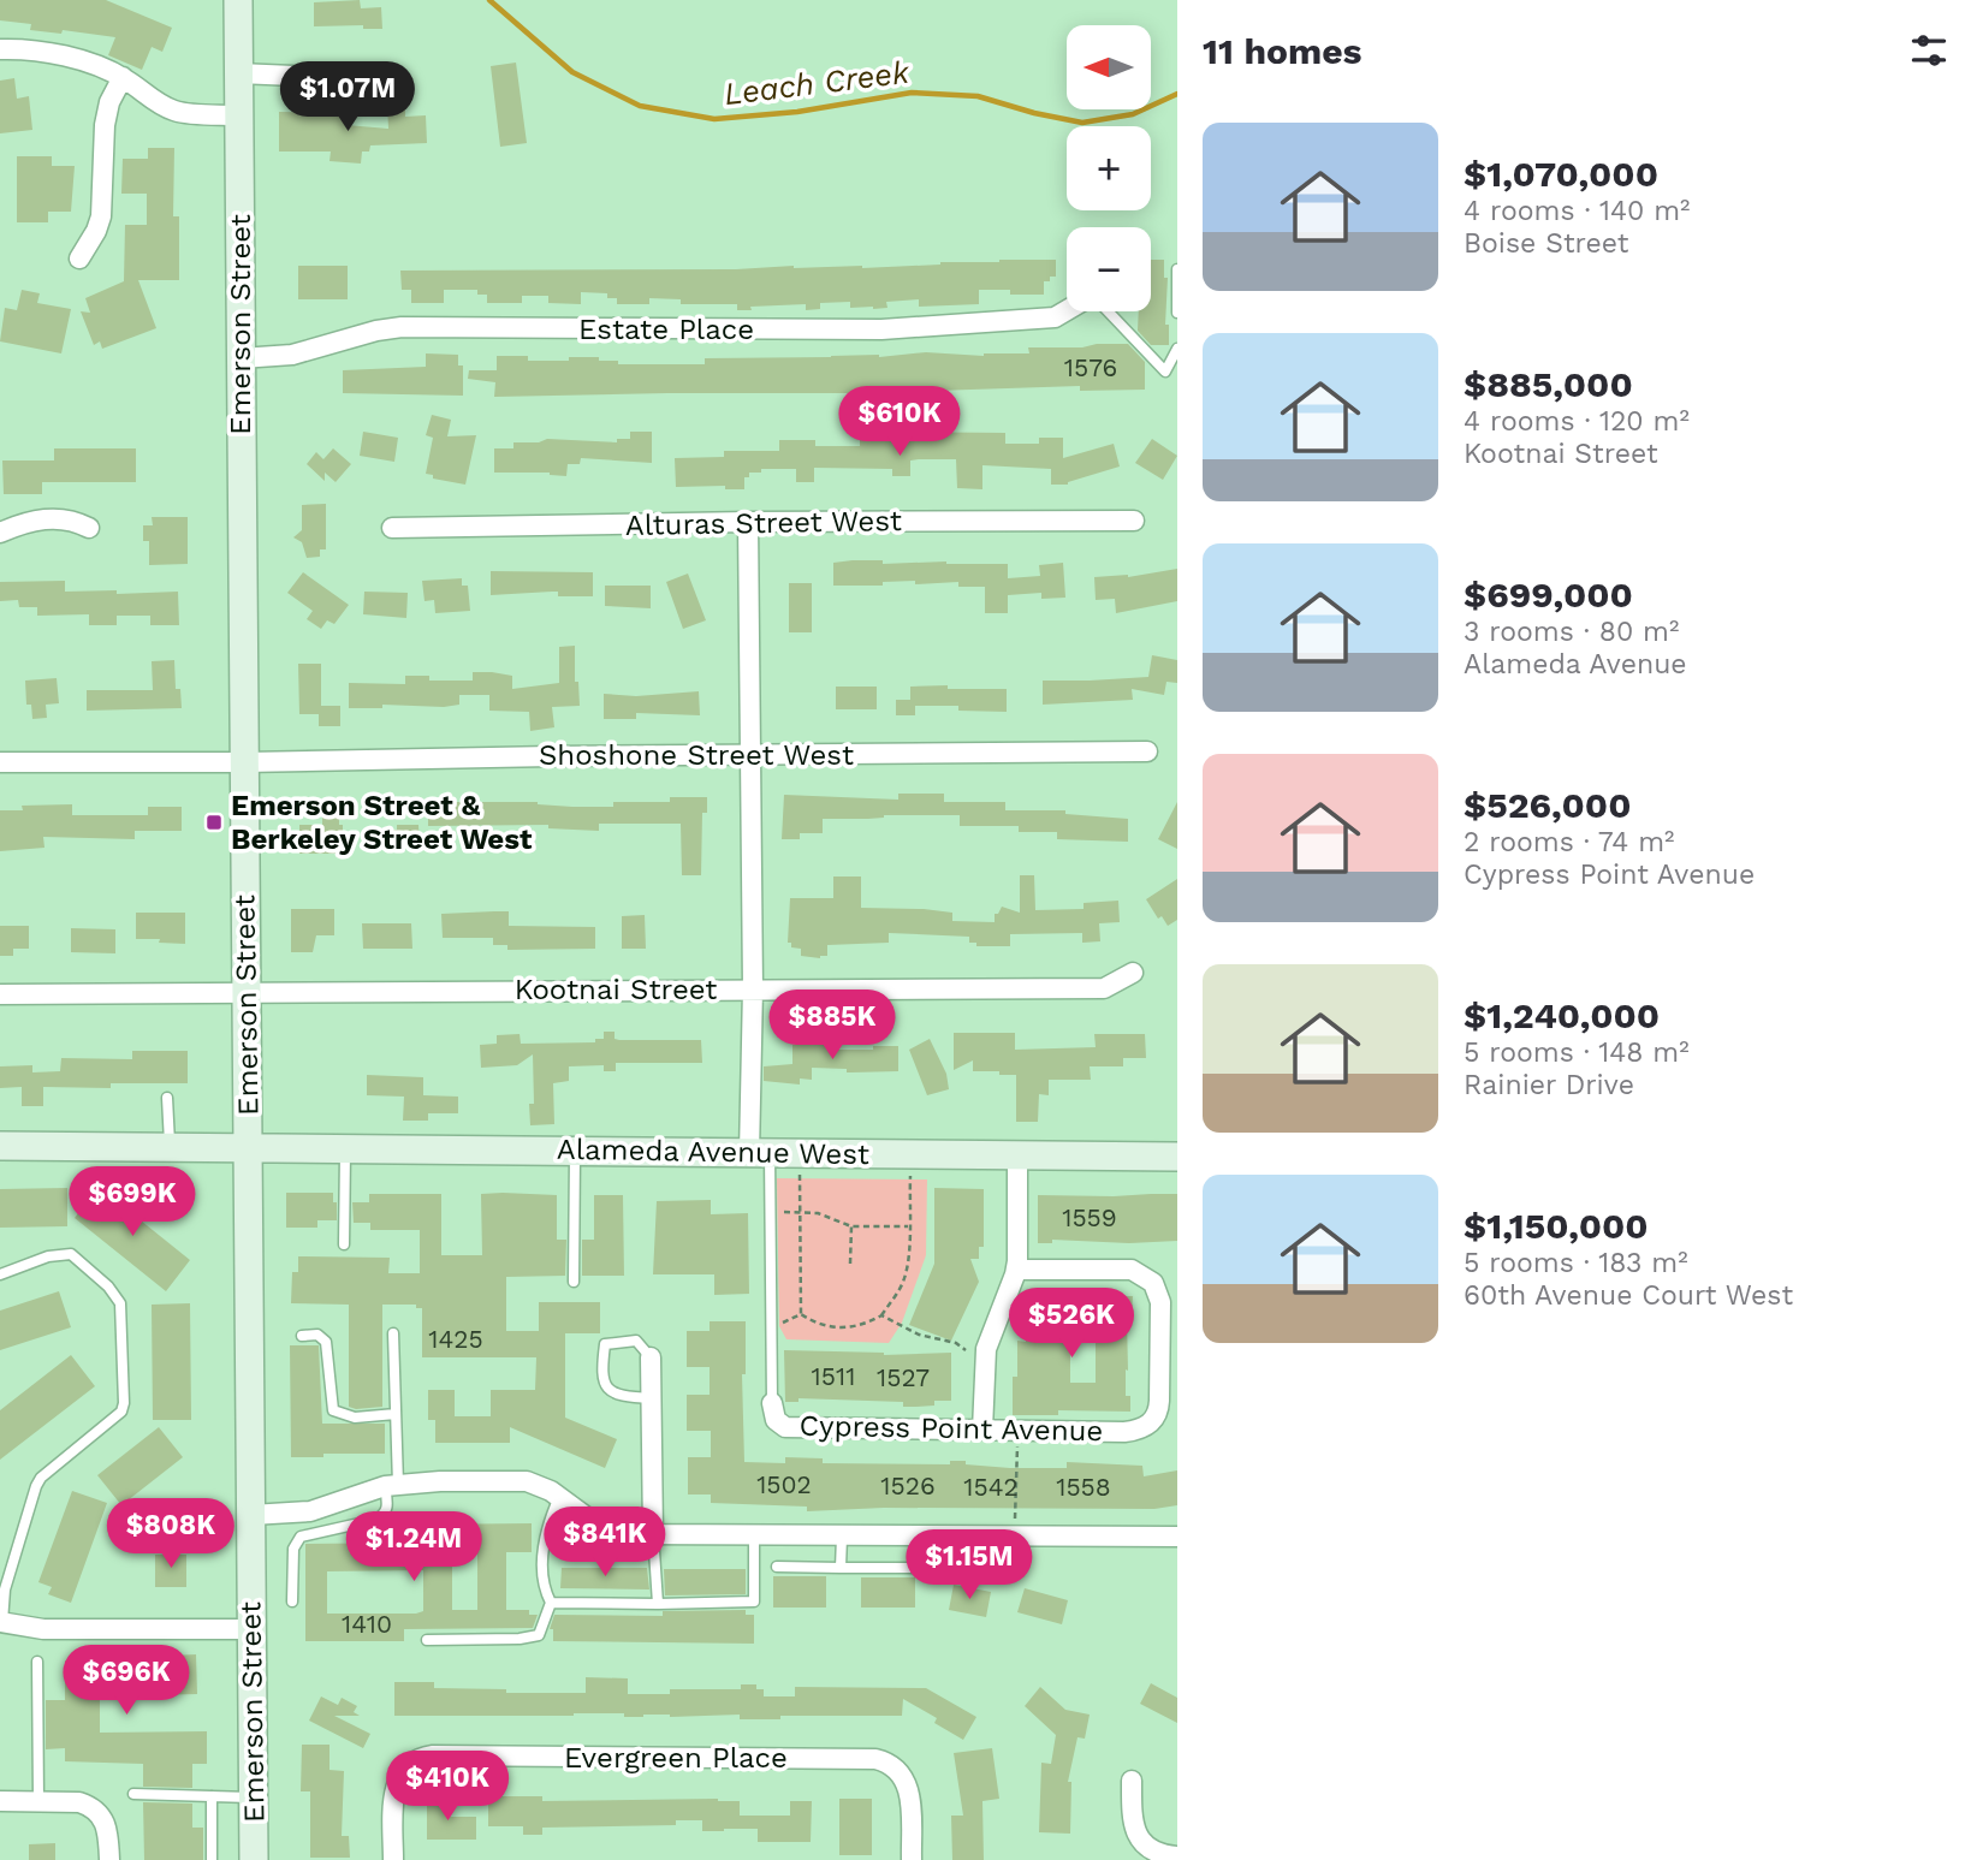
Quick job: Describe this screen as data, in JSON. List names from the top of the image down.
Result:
{
  "streets": {
    "main road": ["Emerson Street", "Alameda Avenue West"],
    "street": [
      "Estate Place",
      "Alturas Street West",
      "Shoshone Street West",
      "Kootnai Street",
      "Cypress Point Avenue",
      "Evergreen Place"
    ]
  },
  "crossings": [
    ["Emerson Street", "Estate Place"],
    ["Emerson Street", "Shoshone Street West"],
    ["Emerson Street", "Kootnai Street"],
    ["Emerson Street", "Alameda Avenue West"]
  ],
  "water": ["Leach Creek"],
  "places": {
    "transit": ["Emerson Street & Berkeley Street West"]
  },
  "house_numbers": [
    "1576",
    "1559",
    "1425",
    "1511",
    "1527",
    "1502",
    "1526",
    "1542",
    "1558",
    "1410"
  ],
  "north": "left",
  "page": {
    "heading": "11 homes",
    "map_buttons": ["+", "−"],
    "price": [
      "$1.07M",
      "$610K",
      "$885K",
      "$699K",
      "$526K",
      "$808K",
      "$841K",
      "$1.24M",
      "$1.15M",
      "$696K",
      "$410K"
    ],
    "list": [
      {
        "name": "$1,070,000",
        "note": "4 rooms · 140 m² · Boise Street"
      },
      {
        "name": "$885,000",
        "note": "4 rooms · 120 m² · Kootnai Street"
      },
      {
        "name": "$699,000",
        "note": "3 rooms · 80 m² · Alameda Avenue"
      },
      {
        "name": "$526,000",
        "note": "2 rooms · 74 m² · Cypress Point Avenue"
      },
      {
        "name": "$1,240,000",
        "note": "5 rooms · 148 m² · Rainier Drive"
      },
      {
        "name": "$1,150,000",
        "note": "5 rooms · 183 m² · 60th Avenue Court West"
      }
    ]
  }
}
